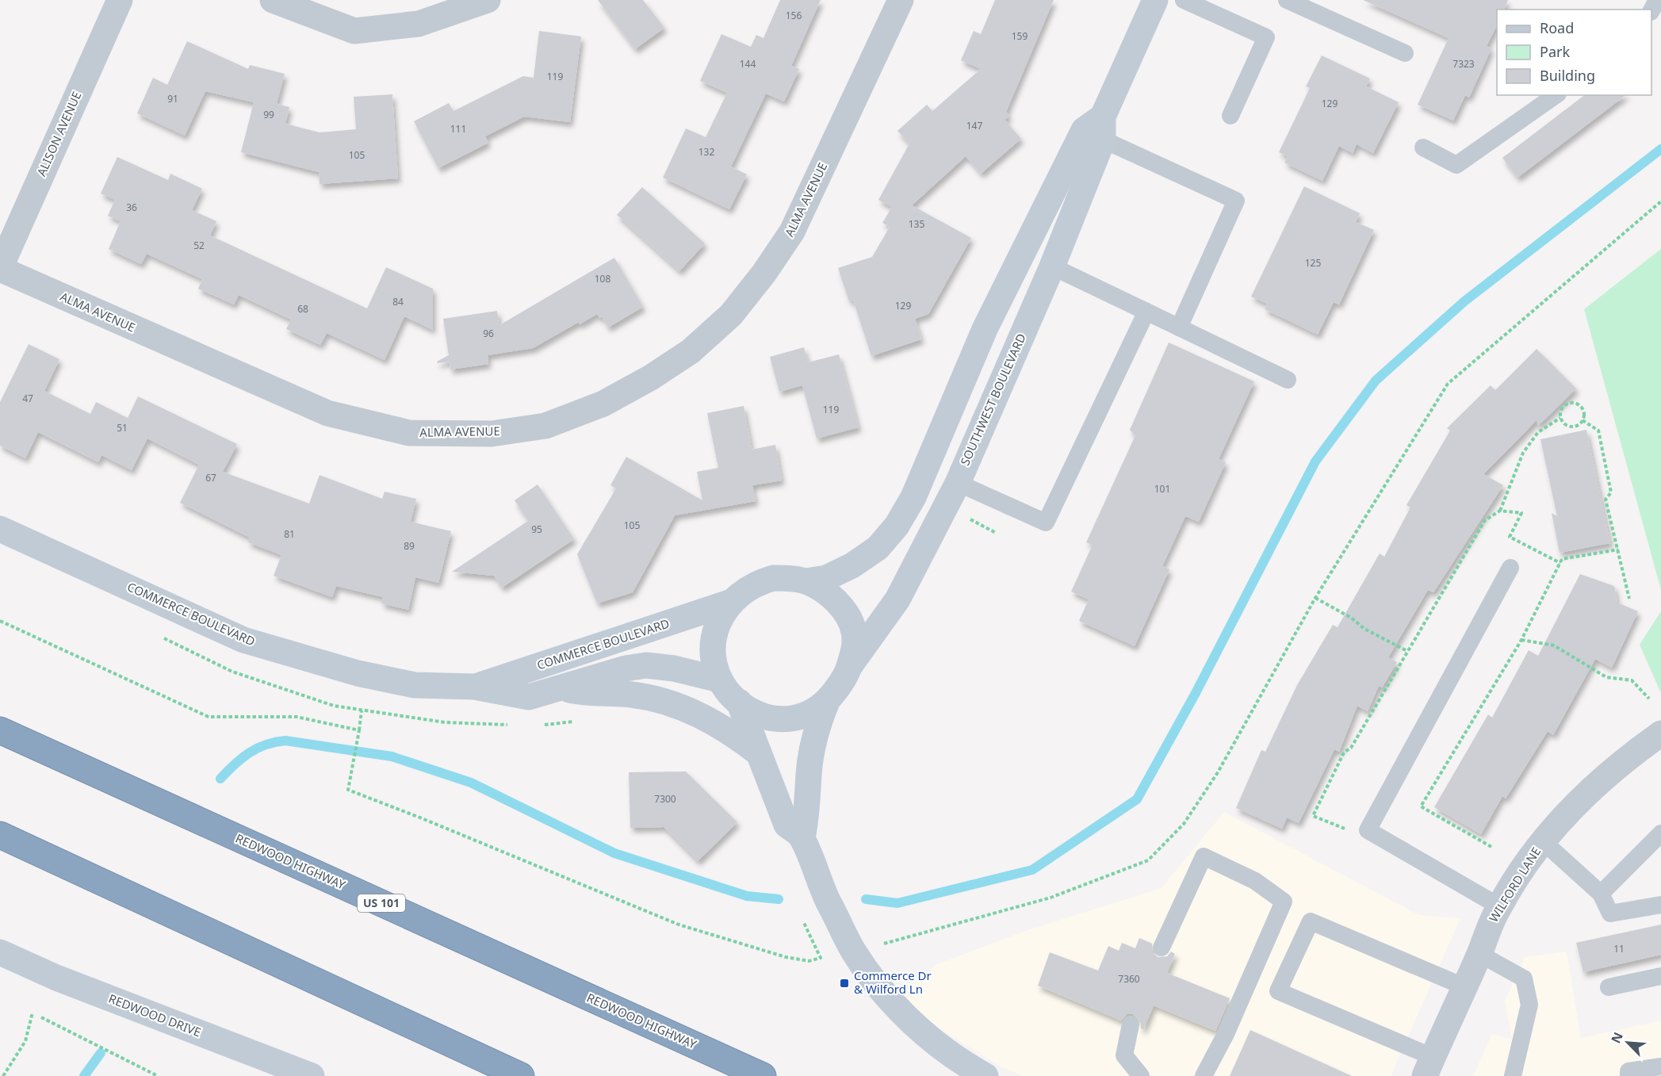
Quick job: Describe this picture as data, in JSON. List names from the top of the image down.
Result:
{
  "streets": {
    "highway": ["REDWOOD HIGHWAY", "US 101"],
    "street": [
      "ALISON AVENUE",
      "ALMA AVENUE",
      "SOUTHWEST BOULEVARD",
      "COMMERCE BOULEVARD",
      "WILFORD LANE",
      "REDWOOD DRIVE"
    ]
  },
  "crossings": [
    ["ALISON AVENUE", "ALMA AVENUE"],
    ["SOUTHWEST BOULEVARD", "COMMERCE BOULEVARD"]
  ],
  "places": {
    "transit": ["Commerce Dr & Wilford Ln"]
  },
  "house_numbers": [
    "156",
    "159",
    "144",
    "7323",
    "119",
    "91",
    "129",
    "99",
    "147",
    "111",
    "132",
    "105",
    "36",
    "135",
    "52",
    "125",
    "108",
    "84",
    "129",
    "68",
    "96",
    "47",
    "119",
    "51",
    "67",
    "101",
    "105",
    "95",
    "81",
    "89",
    "7300",
    "11",
    "7360"
  ],
  "legend": ["Road", "Park", "Building"],
  "north": "top left"
}
